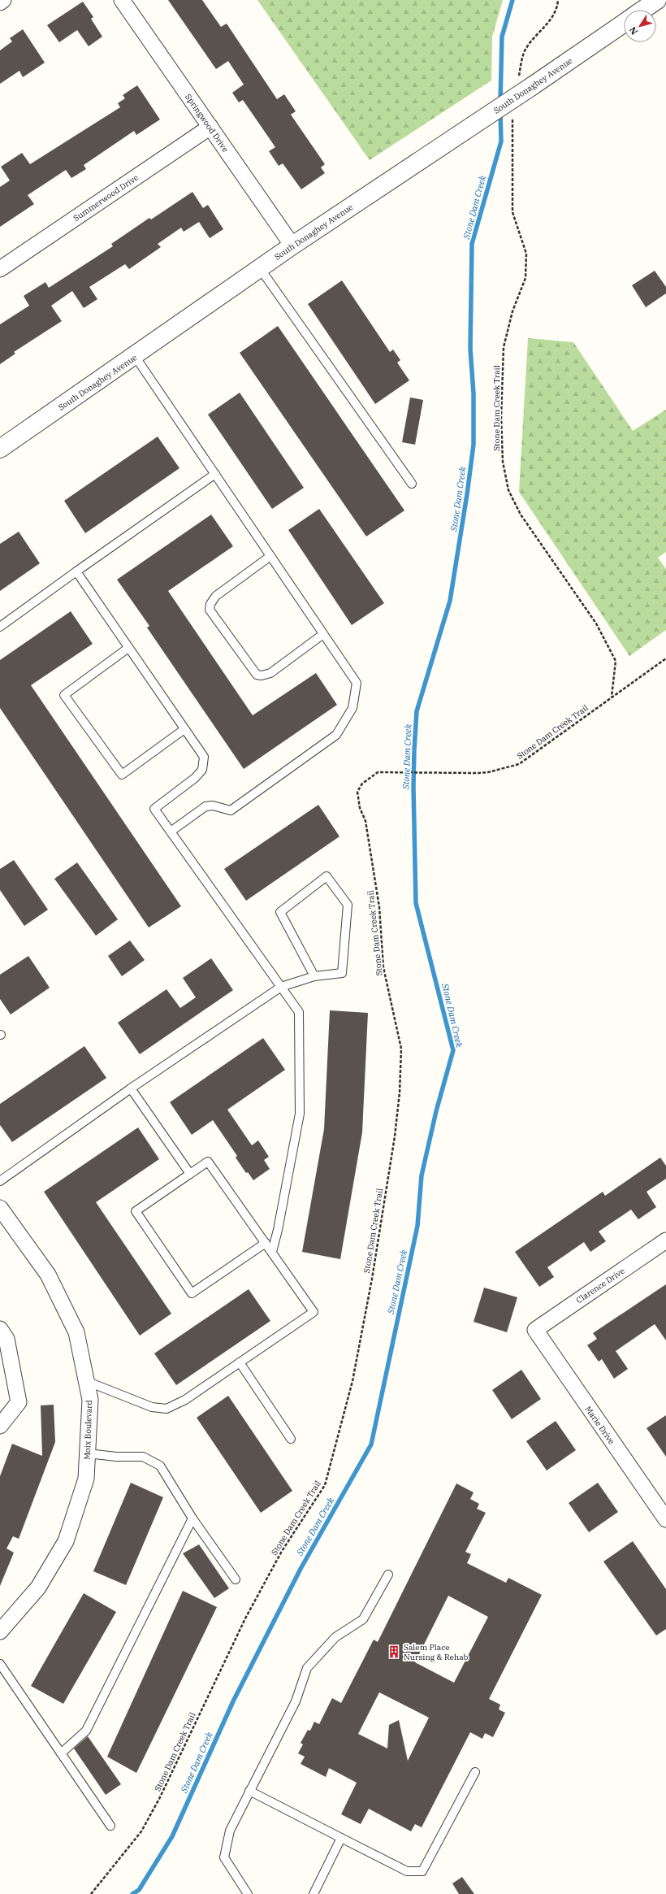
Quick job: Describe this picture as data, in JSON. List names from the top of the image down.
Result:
{
  "streets": {
    "street": [
      "South Donaghey Avenue",
      "Springwood Drive",
      "Summerwood Drive",
      "Clarence Drive",
      "Marie Drive",
      "Moix Boulevard"
    ],
    "path": ["Stone Dam Creek Trail"]
  },
  "crossings": [
    ["South Donaghey Avenue", "Springwood Drive"],
    ["Springwood Drive", "Summerwood Drive"],
    ["Clarence Drive", "Marie Drive"]
  ],
  "water": ["Stone Dam Creek"],
  "places": {
    "building": ["Salem Place Nursing & Rehab"]
  },
  "north": "bottom left"
}
